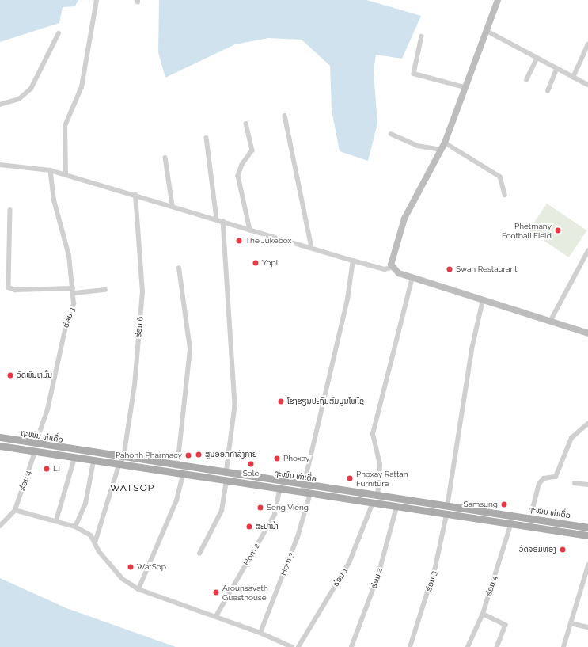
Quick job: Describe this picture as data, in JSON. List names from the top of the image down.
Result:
{
  "streets": {
    "main road": ["ຖະໝົນ ທ່າເດື່ອ"],
    "street": [
      "ຮ່ອມ 3",
      "ຮ່ອມ 6",
      "ຮ່ອມ 4",
      "Hom 2",
      "Hom 3",
      "ຮ່ອມ 1",
      "ຮ່ອມ 2"
    ]
  },
  "crossings": [
    ["ຮ່ອມ 3", "ຖະໝົນ ທ່າເດື່ອ"],
    ["ຮ່ອມ 3", "ຮ່ອມ 4"],
    ["ຮ່ອມ 6", "ຖະໝົນ ທ່າເດື່ອ"],
    ["ຖະໝົນ ທ່າເດື່ອ", "ຮ່ອມ 4"],
    ["ຖະໝົນ ທ່າເດື່ອ", "Hom 2"],
    ["ຖະໝົນ ທ່າເດື່ອ", "Hom 3"],
    ["ຖະໝົນ ທ່າເດື່ອ", "ຮ່ອມ 1"],
    ["ຖະໝົນ ທ່າເດື່ອ", "ຮ່ອມ 2"]
  ],
  "districts": ["WATSOP"],
  "places": [
    "Phetmany Football Field",
    "The Jukebox",
    "Yopi",
    "Swan Restaurant",
    "ວັດພັນຫມັ້ນ",
    "ໂຮງຮຽນປະຖົມສົມບູນໂພໄຊ",
    "ສູນອອກກຳລັງກາຍ",
    "Pahonh Pharmacy",
    "Phoxay",
    "Sole",
    "LT",
    "Phoxay Rattan Furniture",
    "Samsung",
    "Seng Vieng",
    "ສະປານ້າ",
    "ວັດຈອມທອງ",
    "WatSop",
    "Arounsavath Guesthouse"
  ]
}
